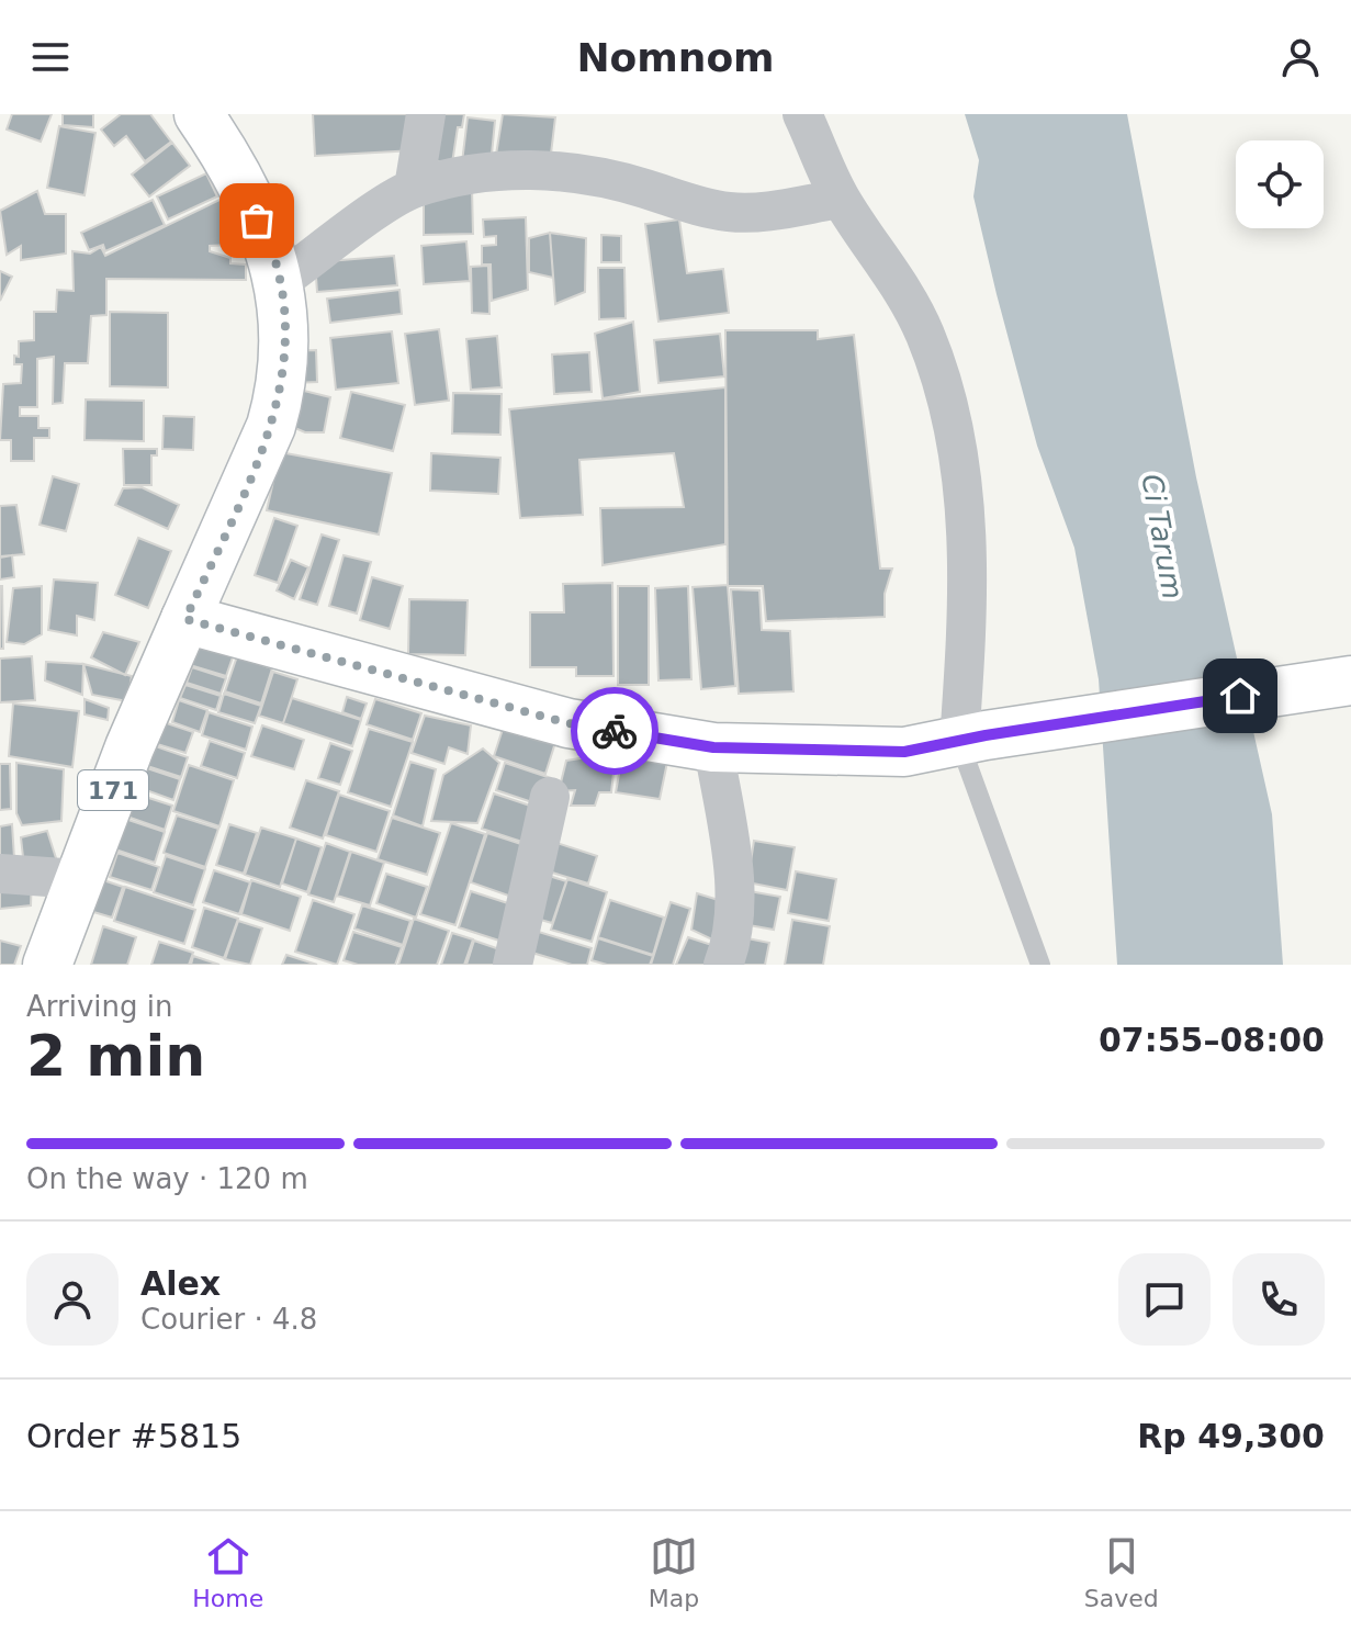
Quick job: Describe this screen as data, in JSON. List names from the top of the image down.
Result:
{
  "streets": {
    "main road": ["171"]
  },
  "water": ["Ci Tarum"],
  "page": {
    "header": "Nomnom",
    "heading": ["2 min", "Arriving in", "07:55–08:00"],
    "panel": [
      "Alex",
      "Courier · 4.8",
      "Order #5815",
      "Rp 49,300"
    ],
    "bar": "On the way · 120 m",
    "tabs": ["Home", "Map", "Saved"]
  }
}
